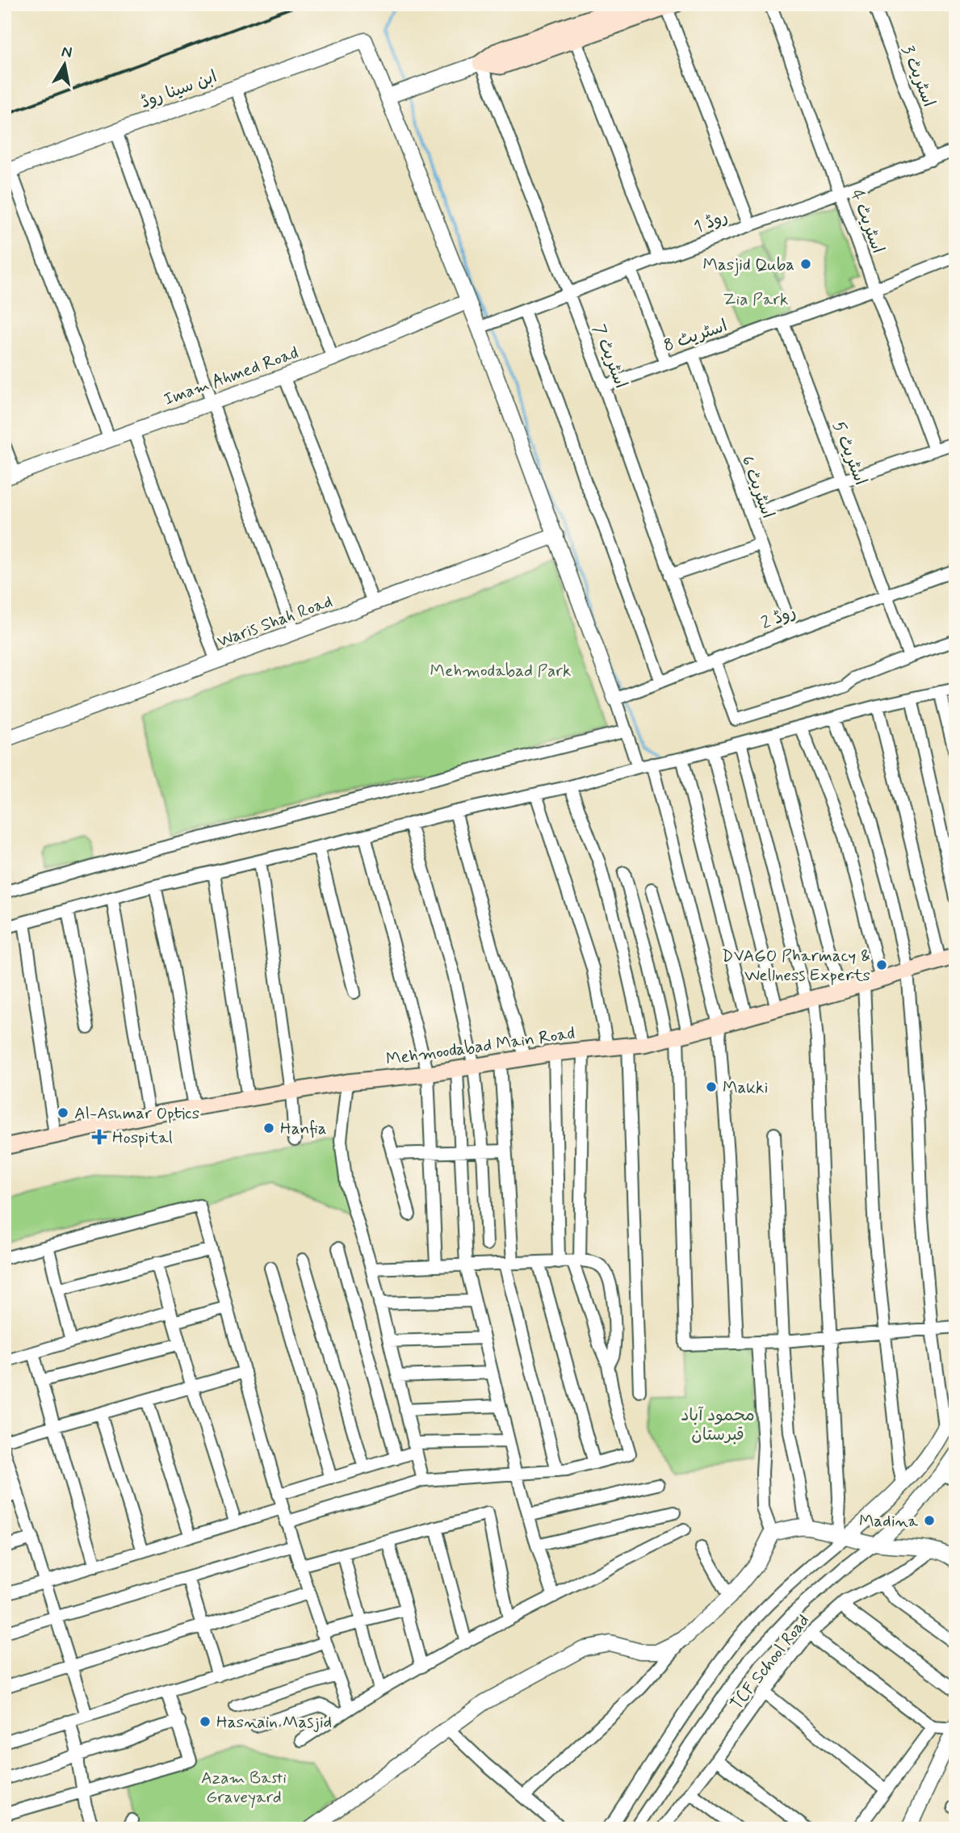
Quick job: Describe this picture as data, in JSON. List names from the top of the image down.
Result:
{
  "streets": {
    "main road": ["Mehmoodabad Main Road"],
    "street": [
      "اسٹریٹ 3",
      "ابن سینا روڈ",
      "روڈ 1",
      "اسٹریٹ 4",
      "اسٹریٹ 8",
      "اسٹریٹ 7",
      "Imam Ahmed Road",
      "اسٹریٹ 5",
      "اسٹریٹ 6",
      "روڈ 2",
      "Waris Shah Road",
      "TCF School Road"
    ]
  },
  "crossings": [
    ["اسٹریٹ 3", "روڈ 1"],
    ["روڈ 1", "اسٹریٹ 4"],
    ["روڈ 1", "اسٹریٹ 7"],
    ["اسٹریٹ 4", "اسٹریٹ 8"],
    ["اسٹریٹ 8", "اسٹریٹ 7"],
    ["اسٹریٹ 8", "اسٹریٹ 5"],
    ["اسٹریٹ 8", "اسٹریٹ 6"],
    ["اسٹریٹ 7", "روڈ 2"],
    ["اسٹریٹ 5", "روڈ 2"],
    ["اسٹریٹ 6", "روڈ 2"]
  ],
  "parks": [
    "Zia Park",
    "Mehmodabad Park",
    "محمود آباد قبرستان",
    "Azam Basti Graveyard"
  ],
  "places": {
    "other": [
      "Masjid Quba",
      "DVAGO Pharmacy & Wellness Experts",
      "Makki",
      "Al-Ashmar Optics",
      "Hanfia",
      "Madina",
      "Hasnain Masjid"
    ],
    "health": ["Hospital"]
  },
  "north": "top"
}
